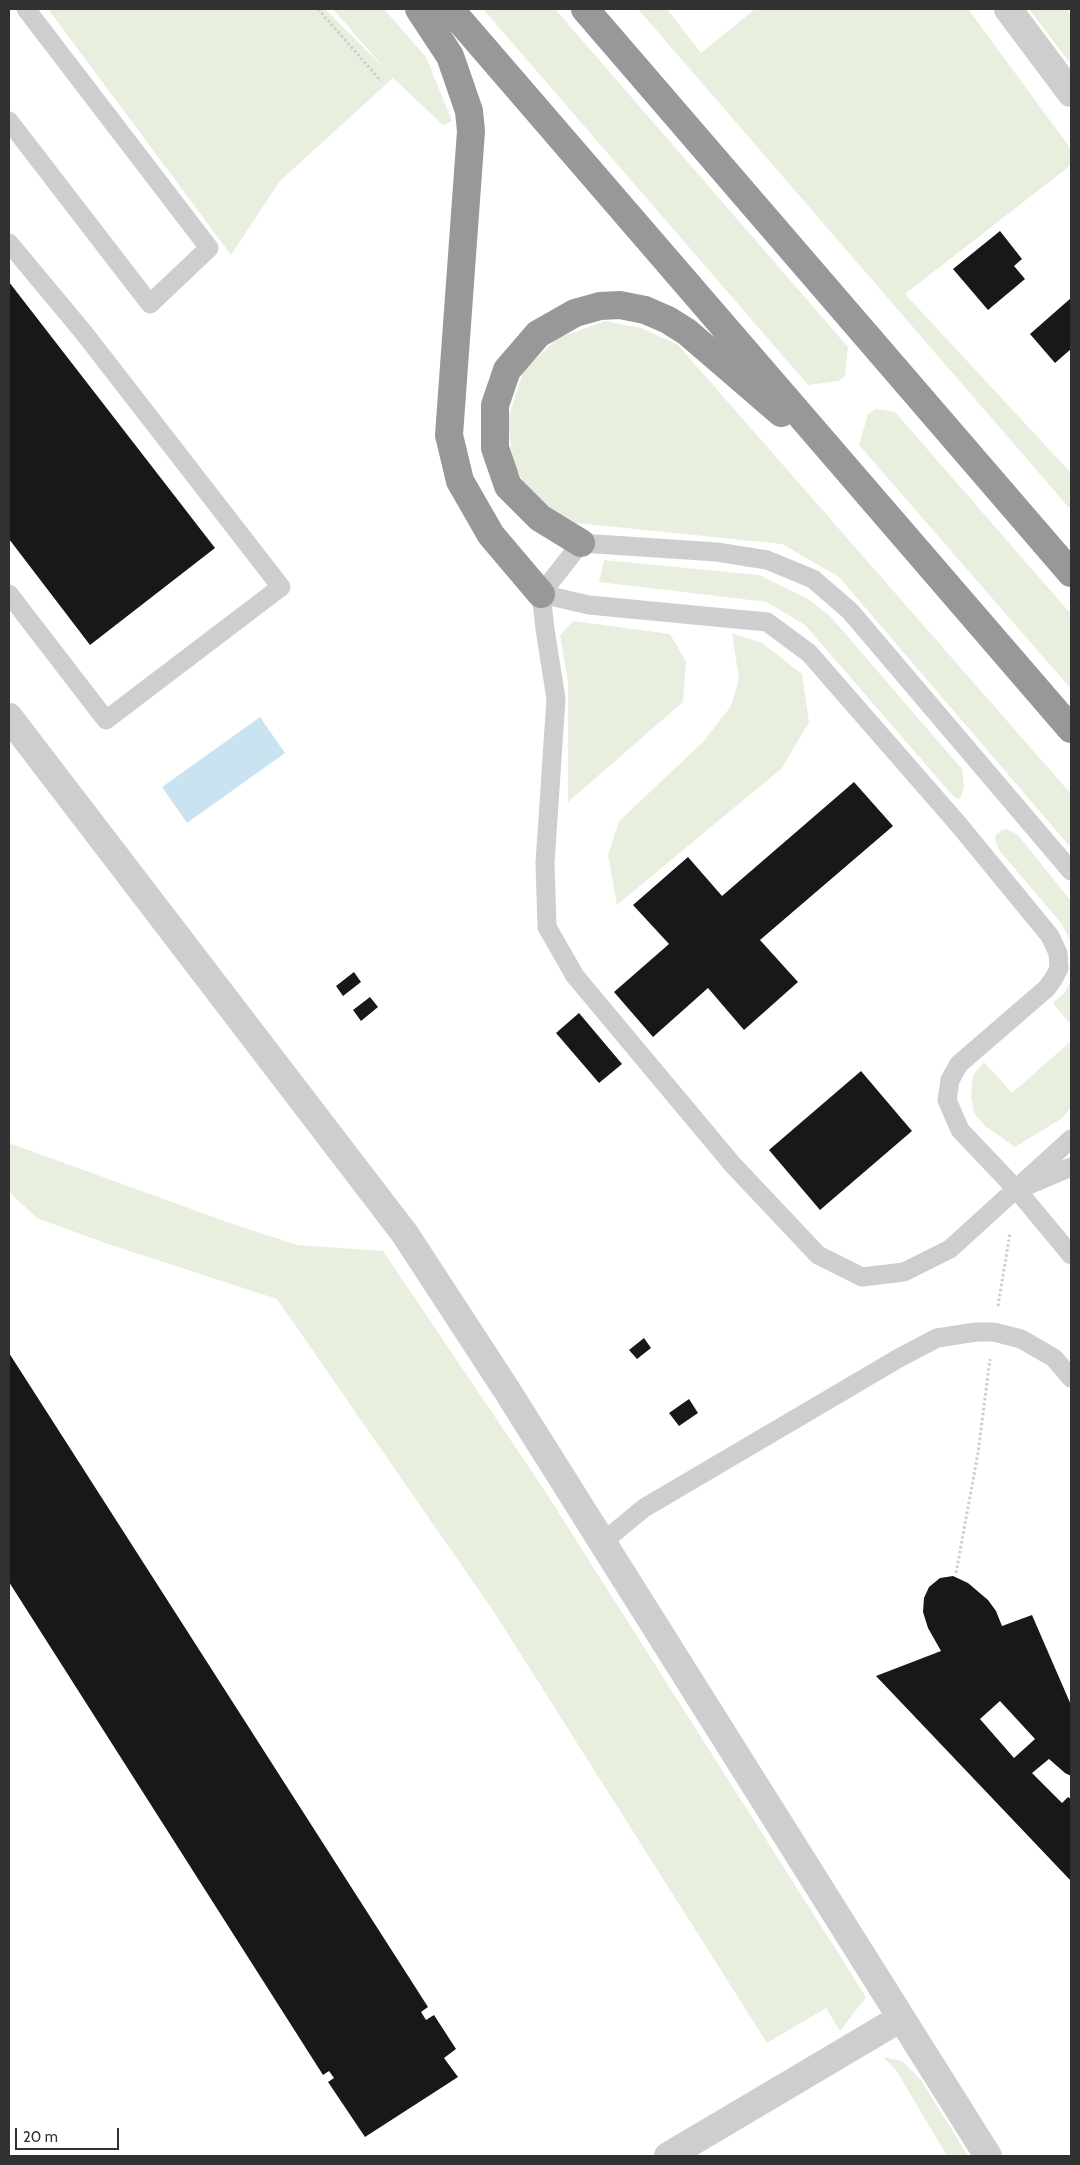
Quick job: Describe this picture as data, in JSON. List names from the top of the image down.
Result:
{
  "scale_bar": "20 m"
}
